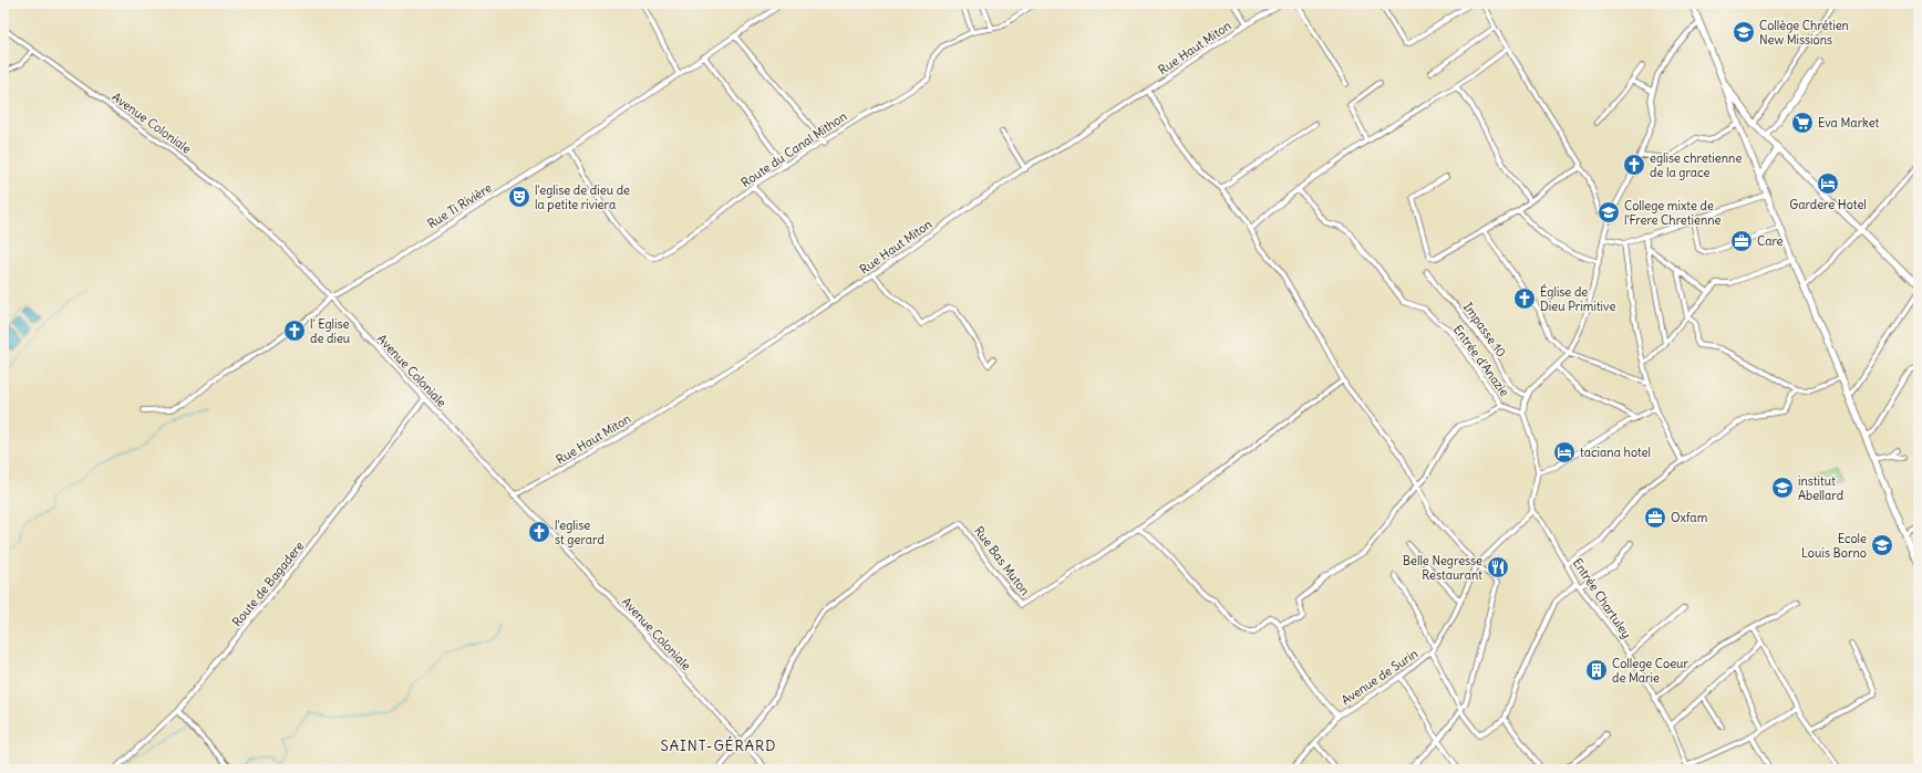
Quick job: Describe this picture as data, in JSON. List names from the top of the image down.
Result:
{
  "streets": {
    "street": [
      "Rue Haut Miton",
      "Avenue Coloniale",
      "Route du Canal Mithon",
      "Rue Ti Rivière",
      "Impasse 10",
      "Entrée d'Anazie",
      "Rue Bas Muton",
      "Route de Bagadere",
      "Entrée Chartuley",
      "Avenue de Surin"
    ]
  },
  "crossings": [
    ["Rue Haut Miton", "Avenue Coloniale"],
    ["Avenue Coloniale", "Rue Ti Rivière"],
    ["Avenue Coloniale", "Rue Bas Muton"],
    ["Avenue Coloniale", "Route de Bagadere"],
    ["Route du Canal Mithon", "Rue Ti Rivière"],
    ["Entrée Chartuley", "Avenue de Surin"]
  ],
  "districts": ["SAINT-GÉRARD"],
  "places": {
    "school or university": [
      "Collège Chrétien New Missions",
      "College mixte de l'Frere Chretienne",
      "institut Abellard",
      "Ecole Louis Borno"
    ],
    "supermarket": ["Eva Market"],
    "church": [
      "eglise chretienne de la grace",
      "Église de Dieu Primitive",
      "l' Eglise de dieu",
      "l'eglise st gerard"
    ],
    "hotel": ["Gardere Hotel", "taciana hotel"],
    "theatre": ["l'eglise de dieu de la petite riviera"],
    "office": ["Care", "Oxfam"],
    "restaurant": ["Belle Negresse Restaurant"],
    "building": ["College Coeur de Marie"]
  }
}
